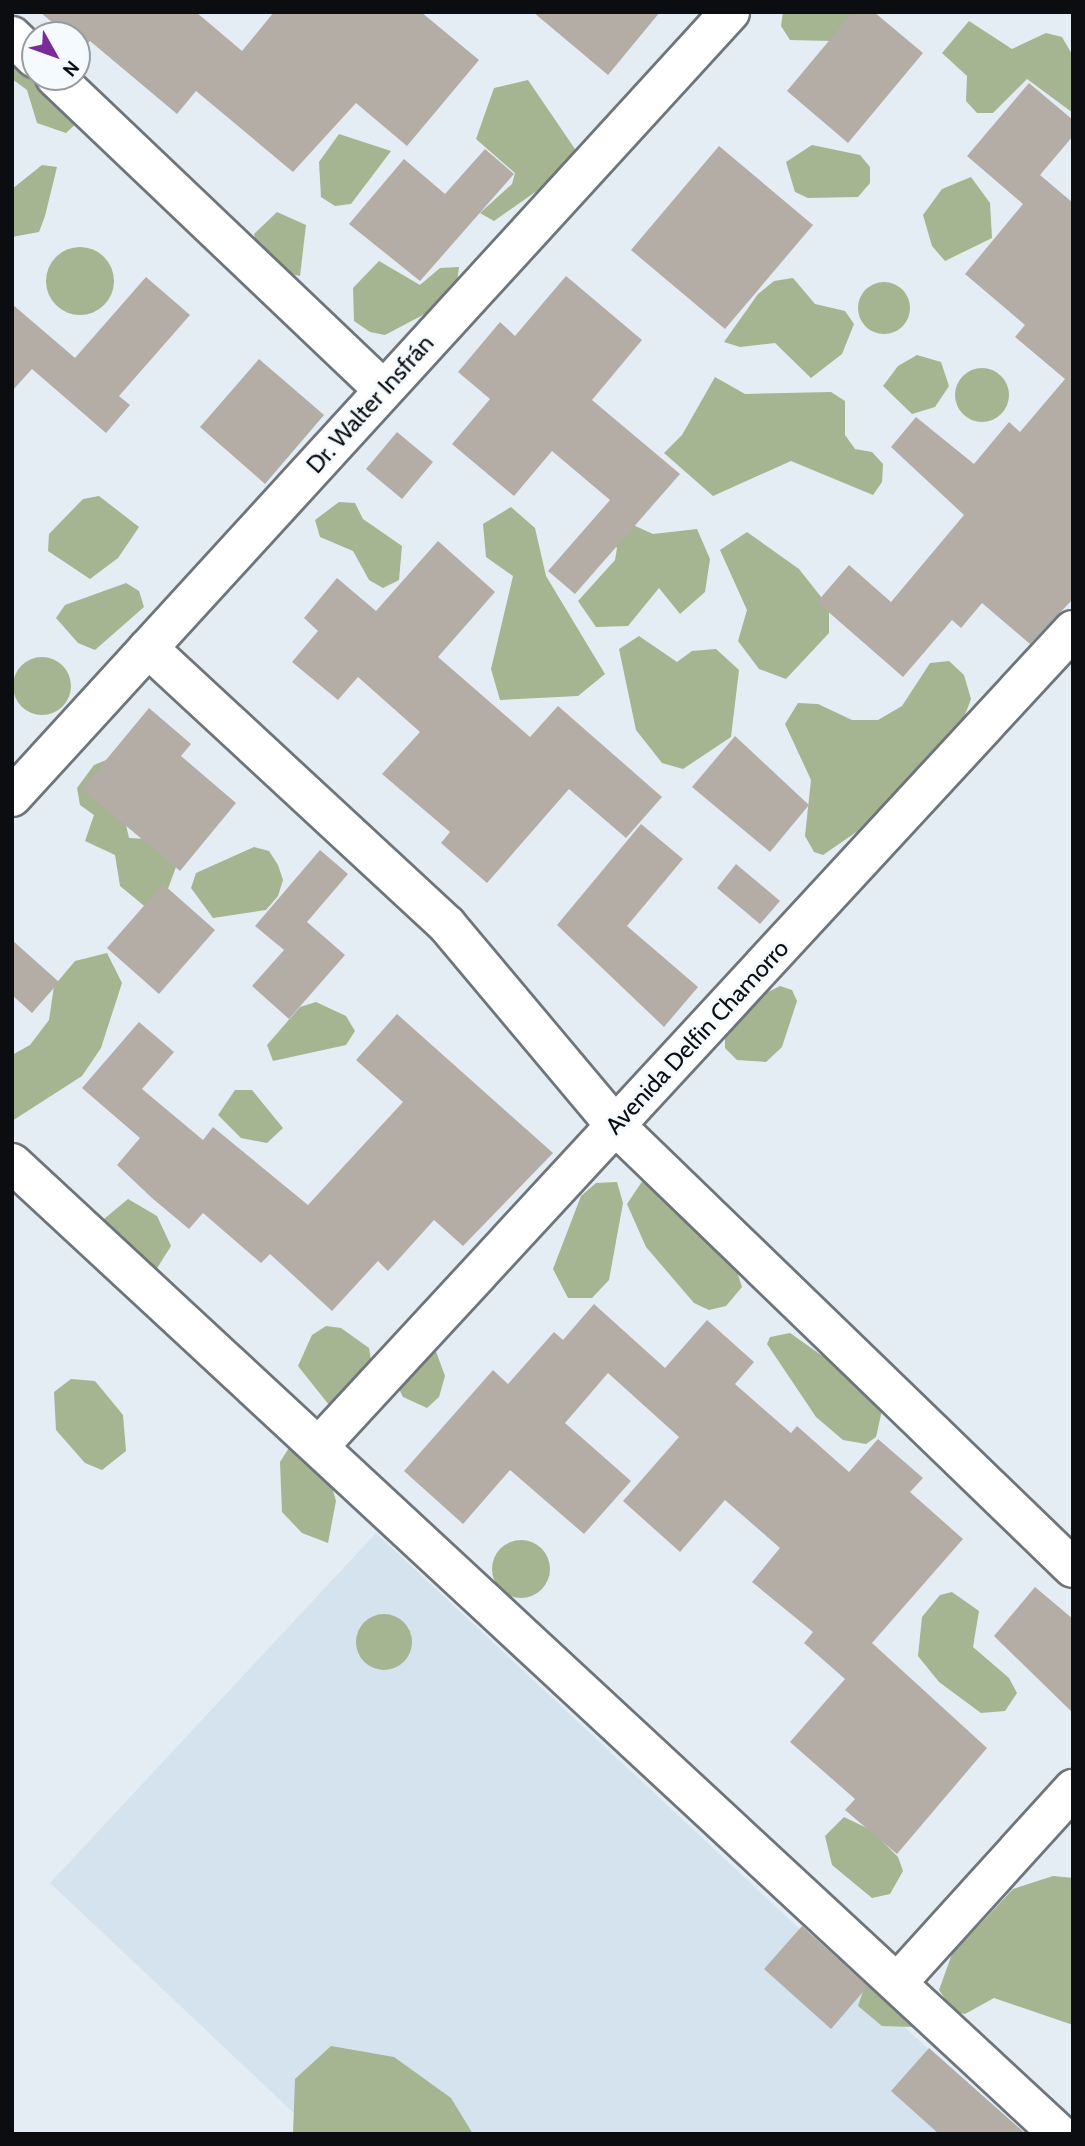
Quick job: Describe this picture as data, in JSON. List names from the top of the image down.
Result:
{
  "streets": {
    "street": ["Dr. Walter Insfrán", "Avenida Delfin Chamorro"]
  },
  "north": "bottom right"
}
